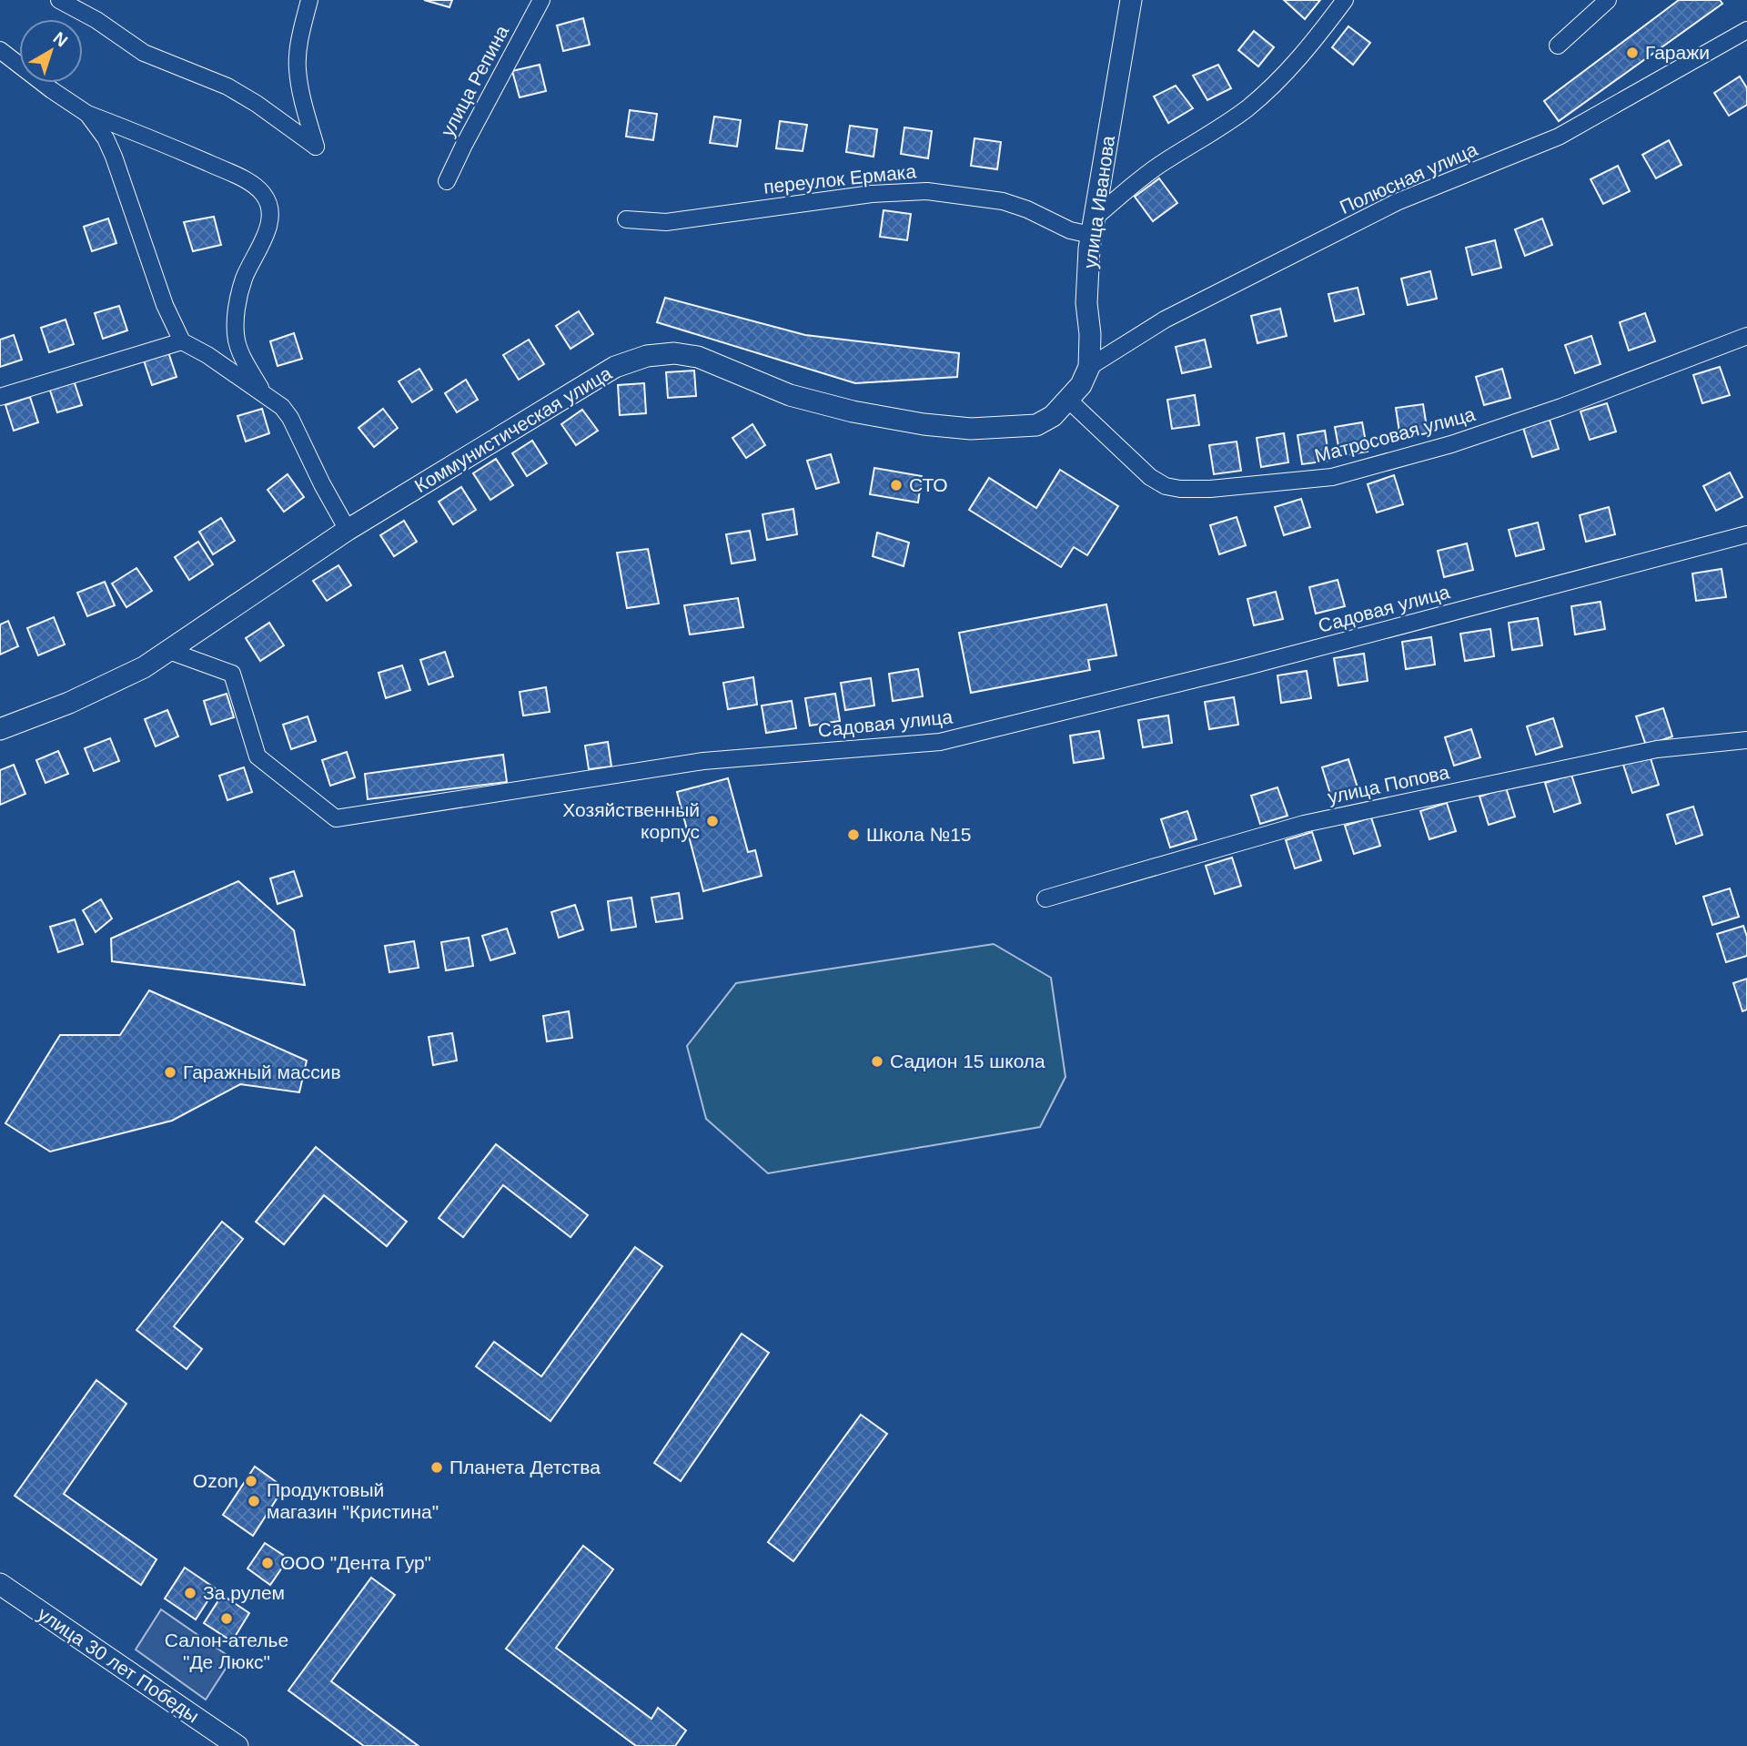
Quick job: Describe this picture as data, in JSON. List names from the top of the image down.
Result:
{
  "streets": {
    "street": [
      "улица Репина",
      "Полюсная улица",
      "переулок Ермака",
      "улица Иванова",
      "Коммунистическая улица",
      "Матросовая улица",
      "Садовая улица",
      "улица Попова",
      "улица 30 лет Победы"
    ]
  },
  "crossings": [
    ["Полюсная улица", "улица Иванова"],
    ["переулок Ермака", "улица Иванова"],
    ["улица Иванова", "Коммунистическая улица"],
    ["улица Иванова", "Матросовая улица"],
    ["Коммунистическая улица", "Матросовая улица"],
    ["Коммунистическая улица", "Садовая улица"]
  ],
  "places": [
    "Гаражи",
    "СТО",
    "Хозяйственный корпус",
    "Школа №15",
    "Садион 15 школа",
    "Гаражный массив",
    "Планета Детства",
    "Ozon",
    "Продуктовый магазин \"Кристина\"",
    "ООО \"Дента Гур\"",
    "За рулем",
    "Салон-ателье \"Де Люкс\""
  ],
  "north": "top right"
}
